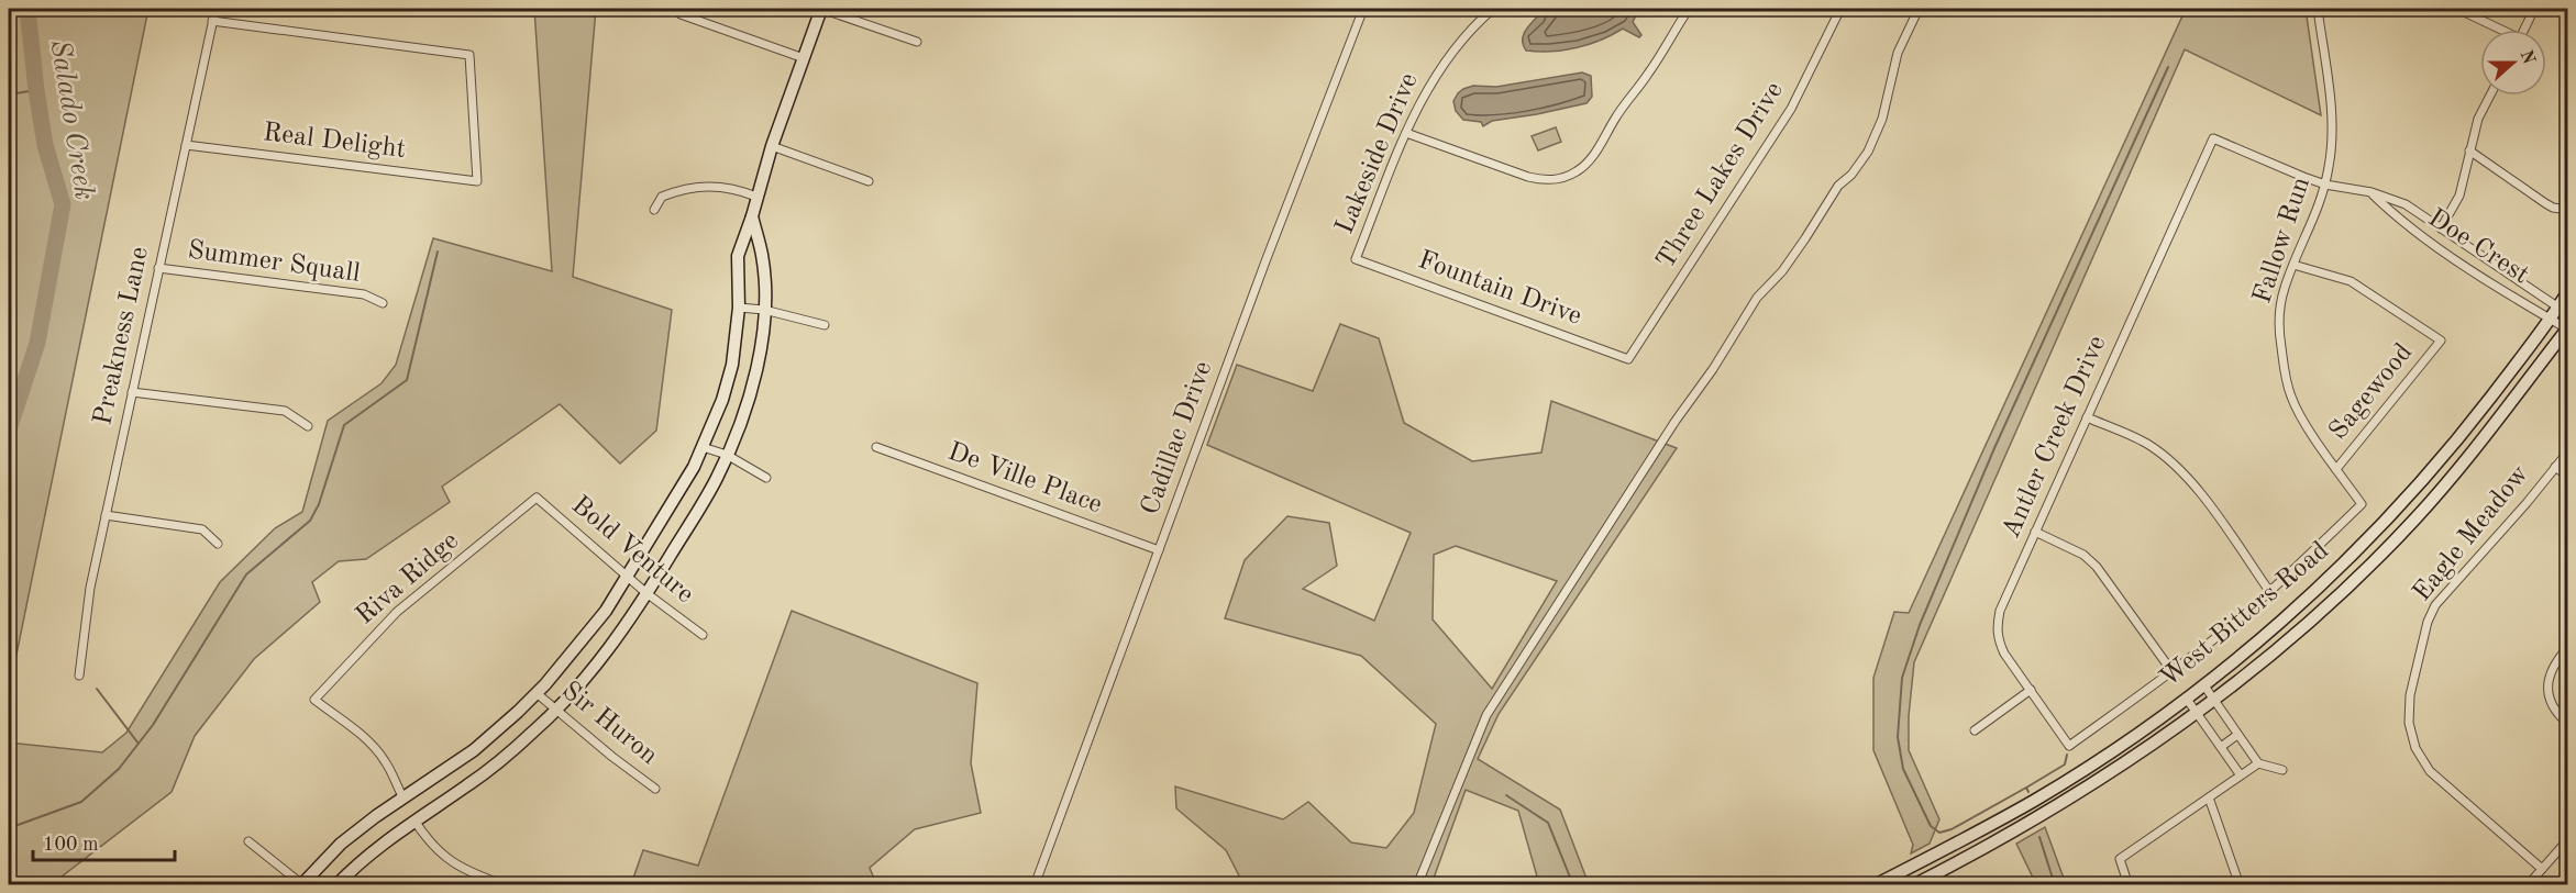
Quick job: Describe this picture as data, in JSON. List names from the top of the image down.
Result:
{
  "streets": {
    "street": [
      "Real Delight",
      "Lakeside Drive",
      "Three Lakes Drive",
      "Fallow Run",
      "Doe Crest",
      "Summer Squall",
      "Fountain Drive",
      "Preakness Lane",
      "Sagewood",
      "Antler Creek Drive",
      "Cadillac Drive",
      "De Ville Place",
      "Eagle Meadow",
      "Bold Venture",
      "Riva Ridge",
      "West Bitters Road",
      "Sir Huron"
    ]
  },
  "crossings": [
    ["Real Delight", "Preakness Lane"],
    ["Lakeside Drive", "Fountain Drive"],
    ["Three Lakes Drive", "Fountain Drive"],
    ["Fallow Run", "Doe Crest"],
    ["Fallow Run", "Sagewood"],
    ["Doe Crest", "Antler Creek Drive"],
    ["Doe Crest", "West Bitters Road"],
    ["Summer Squall", "Preakness Lane"],
    ["Cadillac Drive", "De Ville Place"],
    ["Bold Venture", "Riva Ridge"]
  ],
  "water": ["Salado Creek"],
  "scale_bar": "100 m",
  "north": "right"
}
